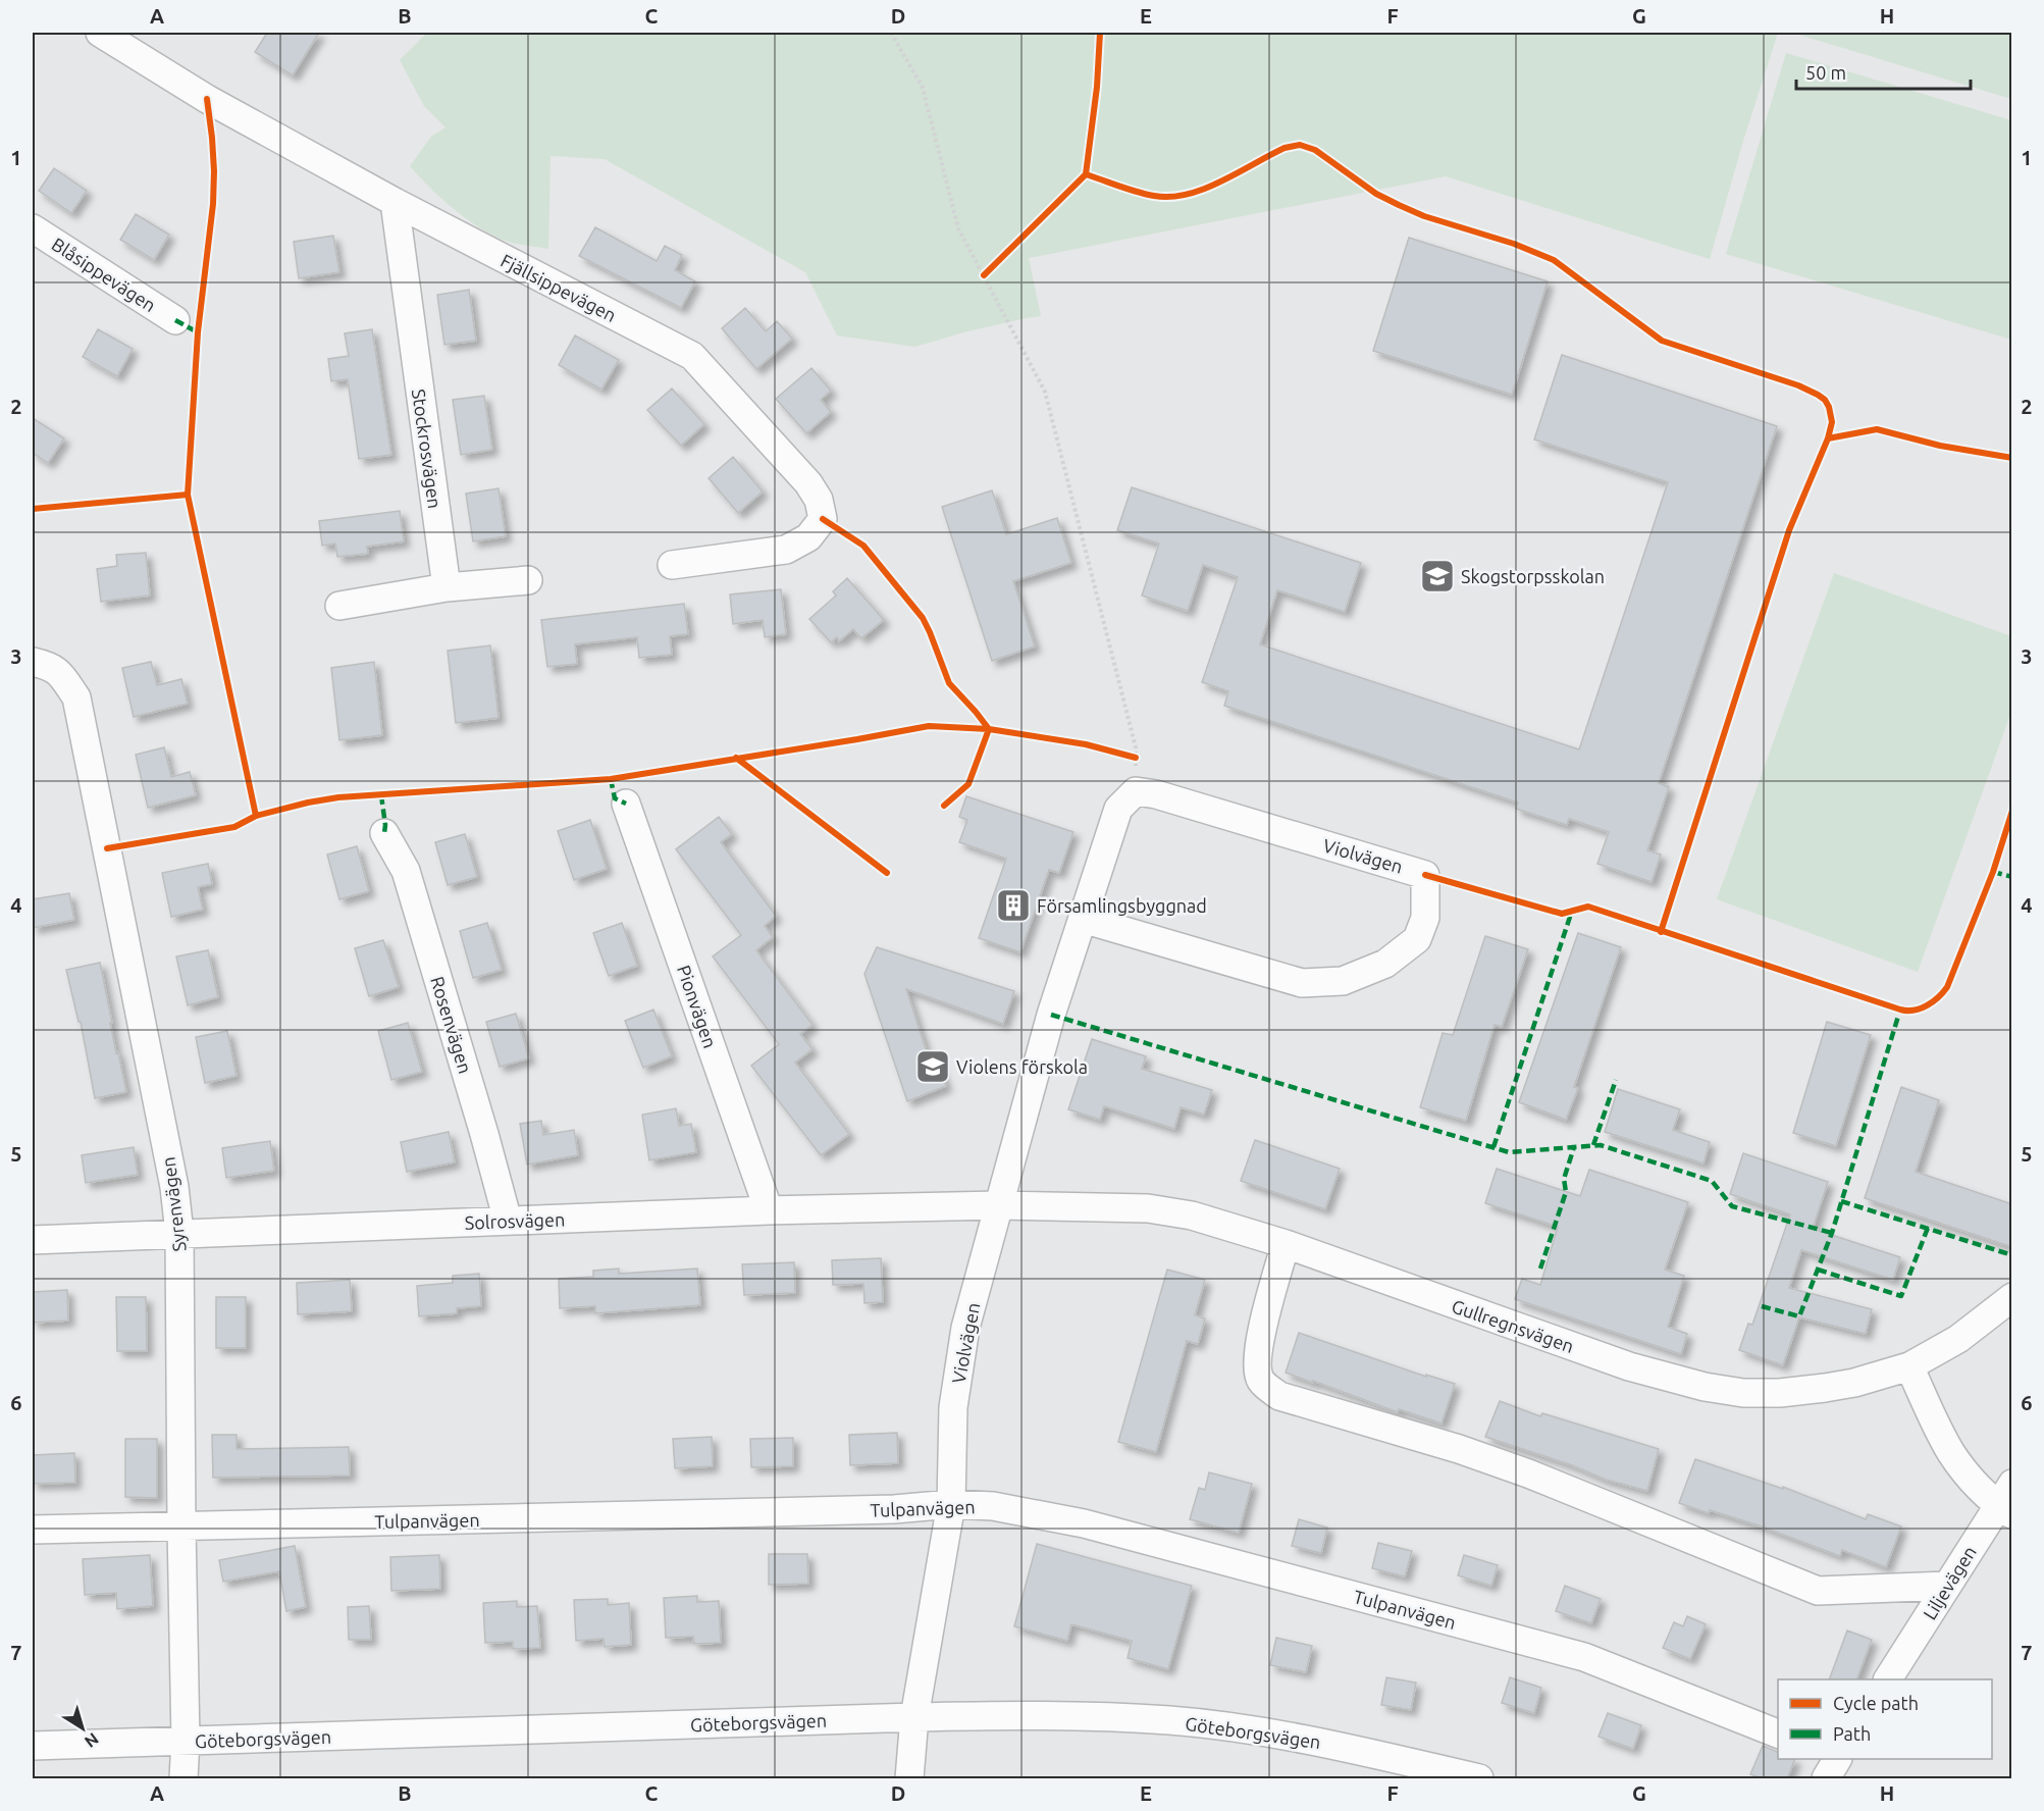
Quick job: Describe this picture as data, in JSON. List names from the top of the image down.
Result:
{
  "streets": {
    "street": [
      "Blåsippevägen",
      "Fjällsippevägen",
      "Stockrosvägen",
      "Violvägen",
      "Pionvägen",
      "Rosenvägen",
      "Syrenvägen",
      "Solrosvägen",
      "Gullregnsvägen",
      "Tulpanvägen",
      "Liljevägen",
      "Göteborgsvägen"
    ]
  },
  "crossings": [
    ["Fjällsippevägen", "Stockrosvägen"],
    ["Violvägen", "Solrosvägen"],
    ["Violvägen", "Gullregnsvägen"],
    ["Violvägen", "Tulpanvägen"],
    ["Violvägen", "Göteborgsvägen"],
    ["Pionvägen", "Solrosvägen"],
    ["Rosenvägen", "Solrosvägen"],
    ["Syrenvägen", "Solrosvägen"],
    ["Syrenvägen", "Tulpanvägen"],
    ["Syrenvägen", "Göteborgsvägen"],
    ["Solrosvägen", "Gullregnsvägen"]
  ],
  "places": {
    "school or university": ["Skogstorpsskolan", "Violens förskola"],
    "building": ["Församlingsbyggnad"]
  },
  "legend": ["Cycle path", "Path"],
  "scale_bar": "50 m",
  "north": "bottom right",
  "grid": {
    "columns": [
      "A",
      "B",
      "C",
      "D",
      "E",
      "F",
      "G",
      "H"
    ],
    "rows": [
      "1",
      "2",
      "3",
      "4",
      "5",
      "6",
      "7"
    ]
  }
}
